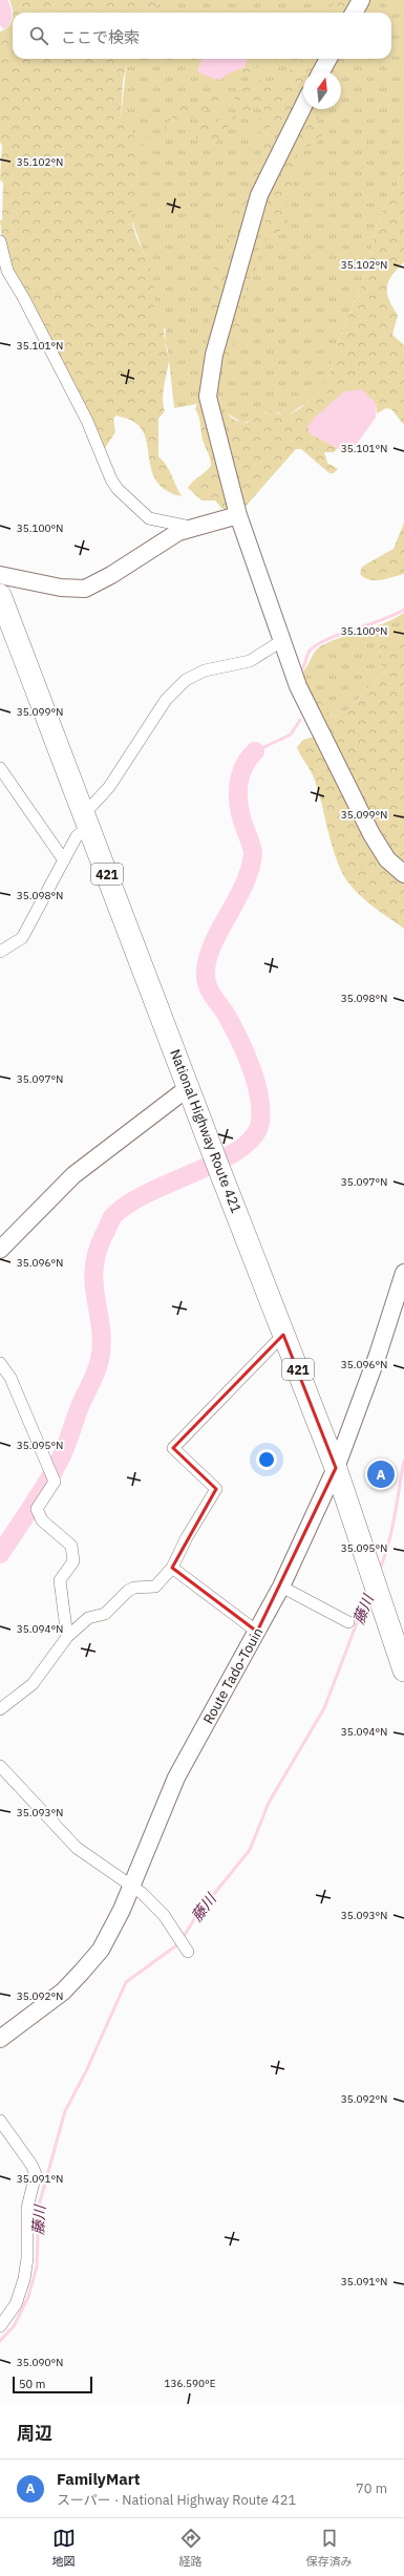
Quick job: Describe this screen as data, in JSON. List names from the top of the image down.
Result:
{
  "streets": {
    "highway": ["421", "National Highway Route 421"],
    "street": ["Route Tado-Touin"]
  },
  "crossings": [
    ["National Highway Route 421", "Route Tado-Touin"]
  ],
  "water": ["藤川"],
  "scale_bar": "50 m",
  "north": "top",
  "page": {
    "search": "ここで検索",
    "pins": "A",
    "scale": "50 m",
    "heading": "周辺",
    "list": [
      {
        "mark": "A",
        "name": "FamilyMart",
        "note": "スーパー · National Highway Route 421",
        "value": "70 m"
      }
    ],
    "nav": ["地図", "経路", "保存済み"]
  },
  "coordinates": [
    "35.102°N",
    "35.101°N",
    "35.100°N",
    "35.099°N",
    "35.098°N",
    "35.097°N",
    "35.096°N",
    "35.095°N",
    "35.094°N",
    "35.093°N",
    "35.092°N",
    "35.091°N",
    "35.090°N",
    "136.590°E"
  ]
}
